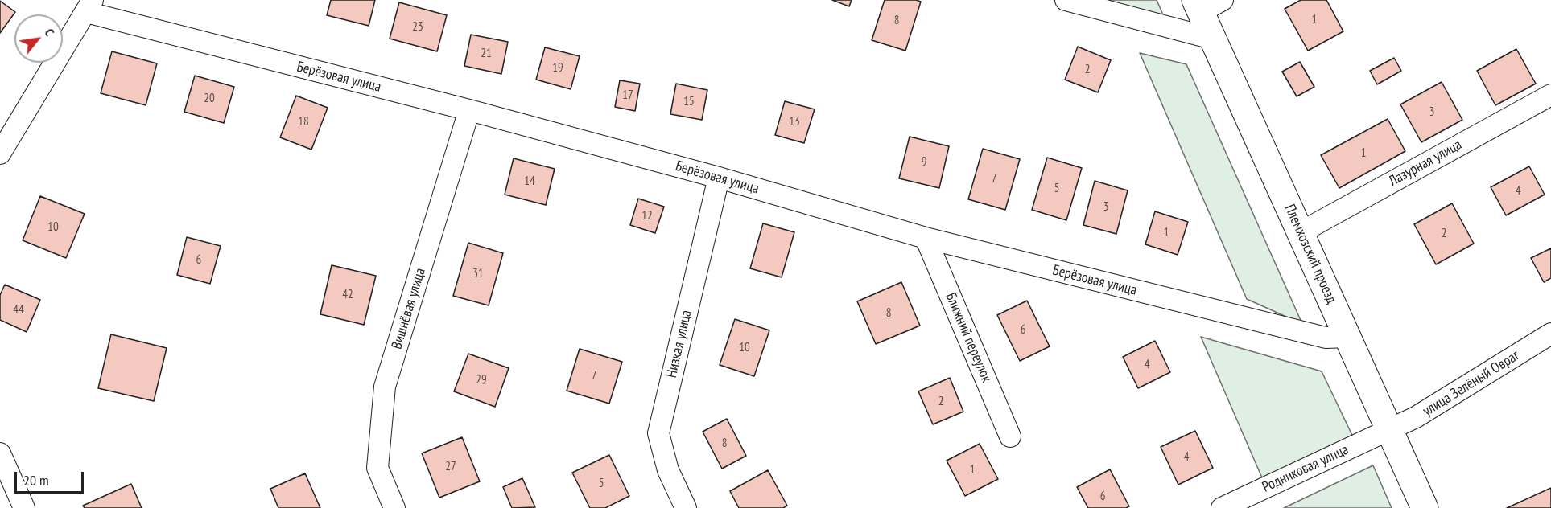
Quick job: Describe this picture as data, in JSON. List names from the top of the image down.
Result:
{
  "streets": {
    "main road": ["Племхозский проезд"],
    "street": [
      "Берёзовая улица",
      "Лазурная улица",
      "Вишнёвая улица",
      "Ближний переулок",
      "Низкая улица",
      "улица Зелёный Овраг",
      "Родниковая улица"
    ]
  },
  "crossings": [
    ["Берёзовая улица", "Племхозский проезд"],
    ["Берёзовая улица", "Вишнёвая улица"],
    ["Берёзовая улица", "Ближний переулок"],
    ["Берёзовая улица", "Низкая улица"],
    ["Лазурная улица", "Племхозский проезд"],
    ["Племхозский проезд", "улица Зелёный Овраг"],
    ["Племхозский проезд", "Родниковая улица"],
    ["улица Зелёный Овраг", "Родниковая улица"]
  ],
  "house_numbers": [
    "1",
    "8",
    "23",
    "21",
    "19",
    "2",
    "17",
    "20",
    "15",
    "3",
    "18",
    "13",
    "1",
    "9",
    "7",
    "14",
    "5",
    "4",
    "3",
    "12",
    "10",
    "1",
    "2",
    "6",
    "31",
    "42",
    "44",
    "8",
    "6",
    "10",
    "4",
    "7",
    "29",
    "2",
    "8",
    "4",
    "27",
    "1",
    "5",
    "6"
  ],
  "scale_bar": "20 m",
  "north": "top right"
}
